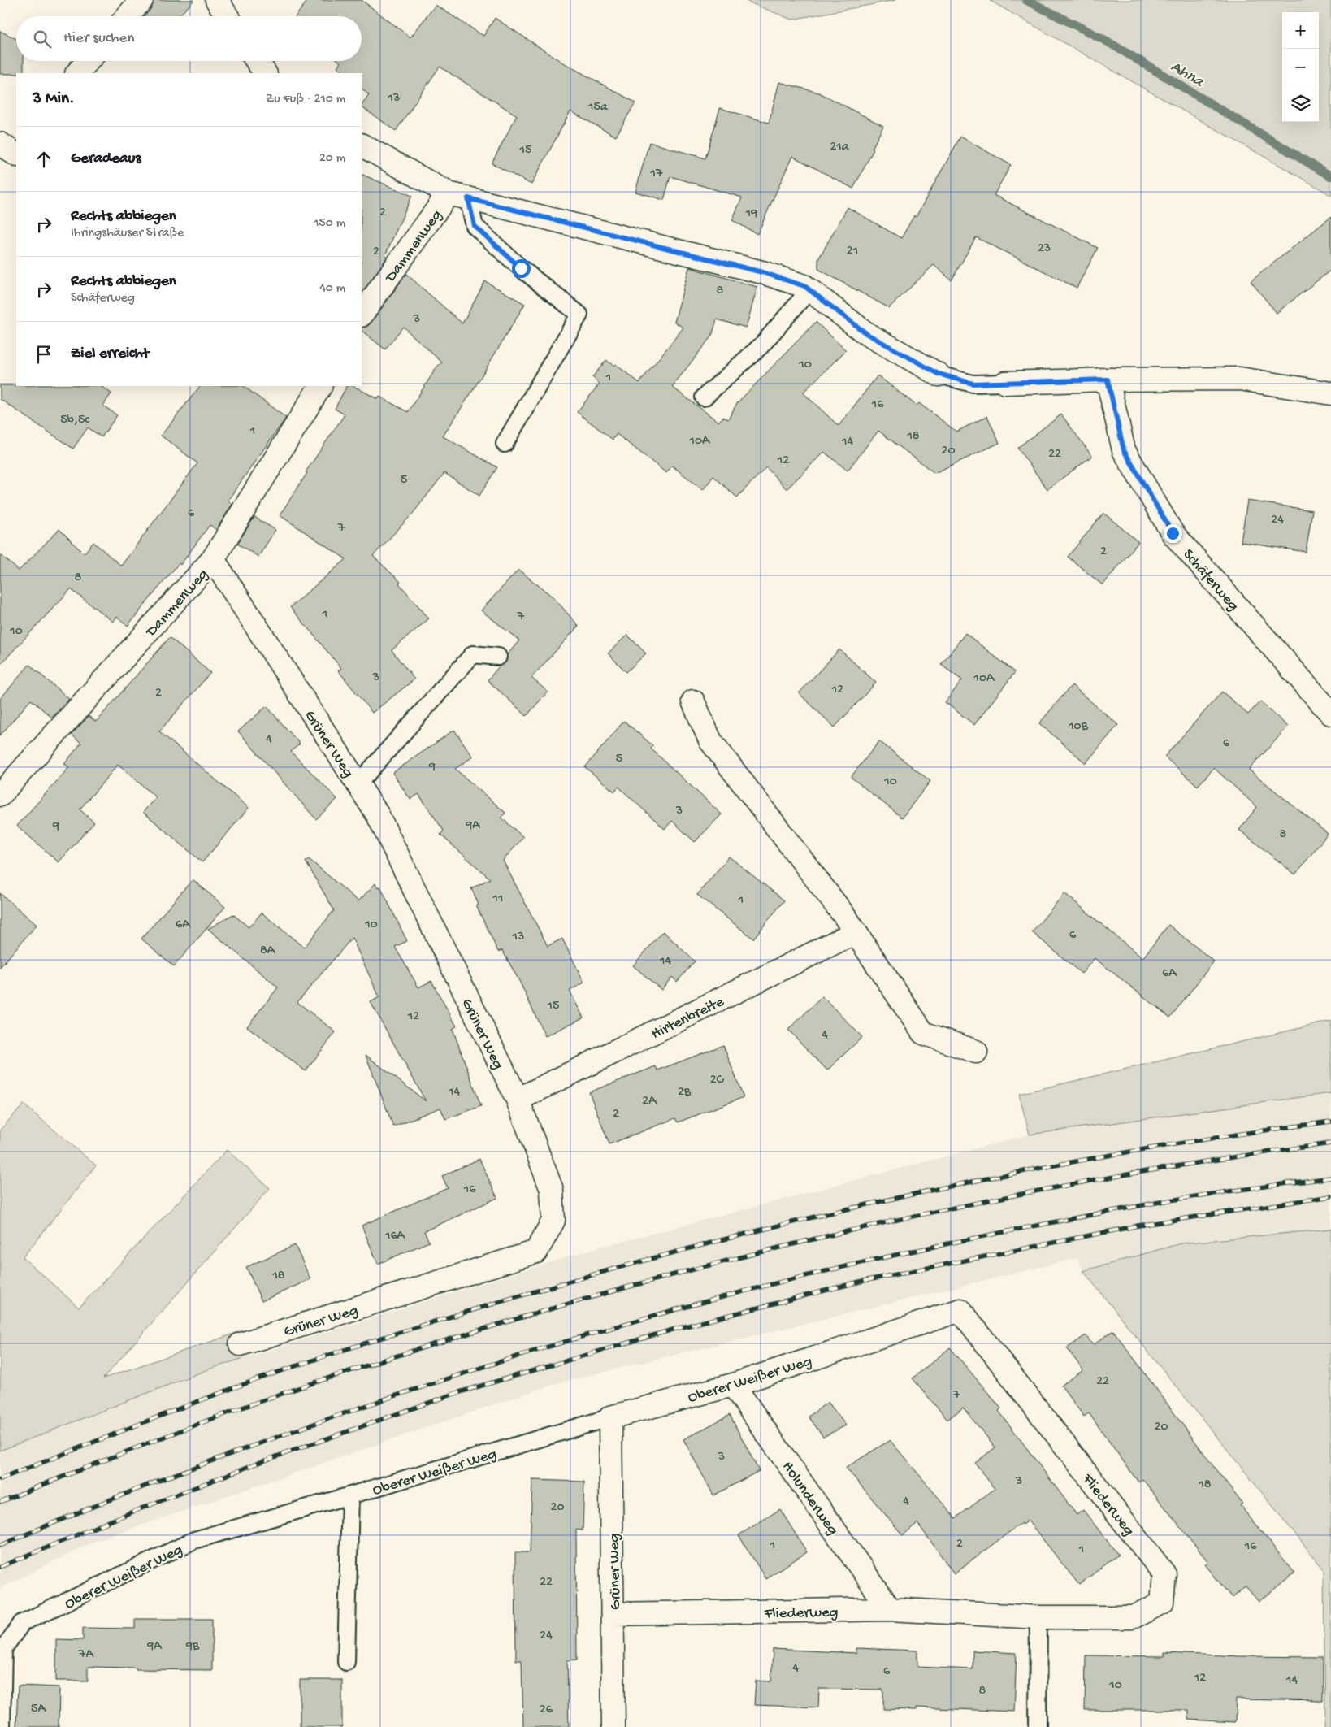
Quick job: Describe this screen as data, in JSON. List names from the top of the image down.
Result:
{
  "streets": {
    "street": [
      "Dammenweg",
      "Schäferweg",
      "Grüner Weg",
      "Hirtenbreite",
      "Oberer Weißer Weg",
      "Holunderweg",
      "Fliederweg"
    ]
  },
  "crossings": [
    ["Dammenweg", "Grüner Weg"],
    ["Grüner Weg", "Hirtenbreite"],
    ["Grüner Weg", "Oberer Weißer Weg"],
    ["Grüner Weg", "Fliederweg"],
    ["Oberer Weißer Weg", "Holunderweg"],
    ["Oberer Weißer Weg", "Fliederweg"],
    ["Holunderweg", "Fliederweg"]
  ],
  "water": ["Ahna"],
  "house_numbers": [
    "13",
    "15a",
    "21a",
    "15",
    "17",
    "2",
    "19",
    "23",
    "21",
    "2",
    "8",
    "3",
    "10",
    "1",
    "16",
    "5b,5c",
    "1",
    "18",
    "10A",
    "14",
    "20",
    "22",
    "12",
    "5",
    "6",
    "24",
    "7",
    "2",
    "8",
    "1",
    "7",
    "10",
    "3",
    "10A",
    "12",
    "2",
    "10B",
    "4",
    "6",
    "5",
    "9",
    "10",
    "3",
    "9A",
    "9",
    "8",
    "11",
    "1",
    "6A",
    "10",
    "6",
    "13",
    "8A",
    "14",
    "6A",
    "15",
    "12",
    "4",
    "2C",
    "14",
    "2B",
    "2A",
    "2",
    "16",
    "16A",
    "18",
    "22",
    "7",
    "20",
    "3",
    "3",
    "18",
    "4",
    "20",
    "2",
    "1",
    "16",
    "1",
    "22",
    "24",
    "9A",
    "9B",
    "7A",
    "4",
    "6",
    "12",
    "14",
    "10",
    "8",
    "5A",
    "26"
  ],
  "page": {
    "map_buttons": ["+", "−"],
    "search": "Hier suchen",
    "heading": ["3 Min.", "Zu Fuß · 210 m"],
    "list": [
      ["Geradeaus", "20 m"],
      ["Rechts abbiegen", "Ihringshäuser Straße", "150 m"],
      ["Rechts abbiegen", "Schäferweg", "40 m"],
      "Ziel erreicht"
    ]
  }
}
